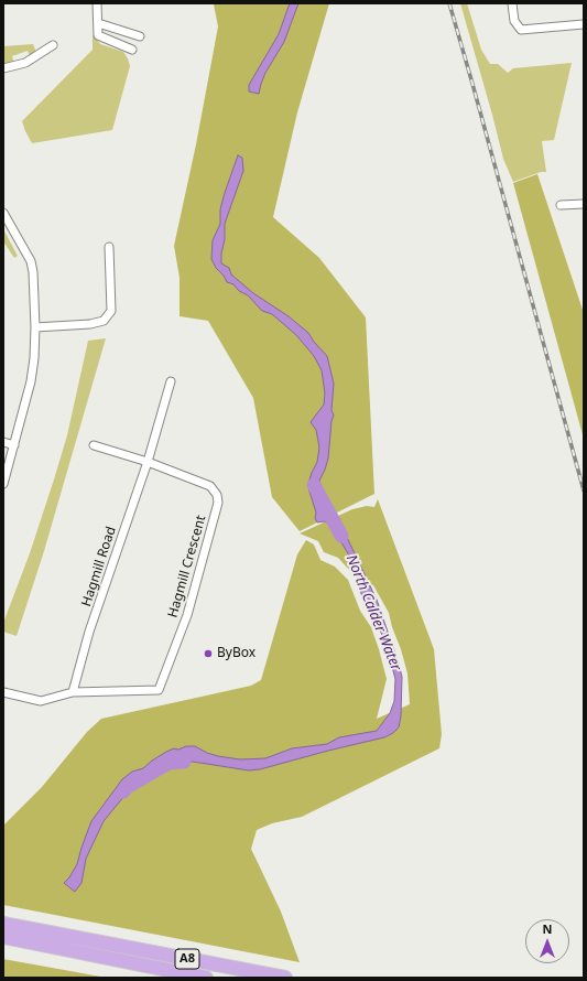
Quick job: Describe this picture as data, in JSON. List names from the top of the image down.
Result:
{
  "streets": {
    "highway": ["A8"],
    "street": ["Hagmill Road", "Hagmill Crescent"]
  },
  "crossings": [
    ["Hagmill Road", "Hagmill Crescent"]
  ],
  "water": ["North Calder Water"],
  "places": ["ByBox"],
  "north": "top"
}
